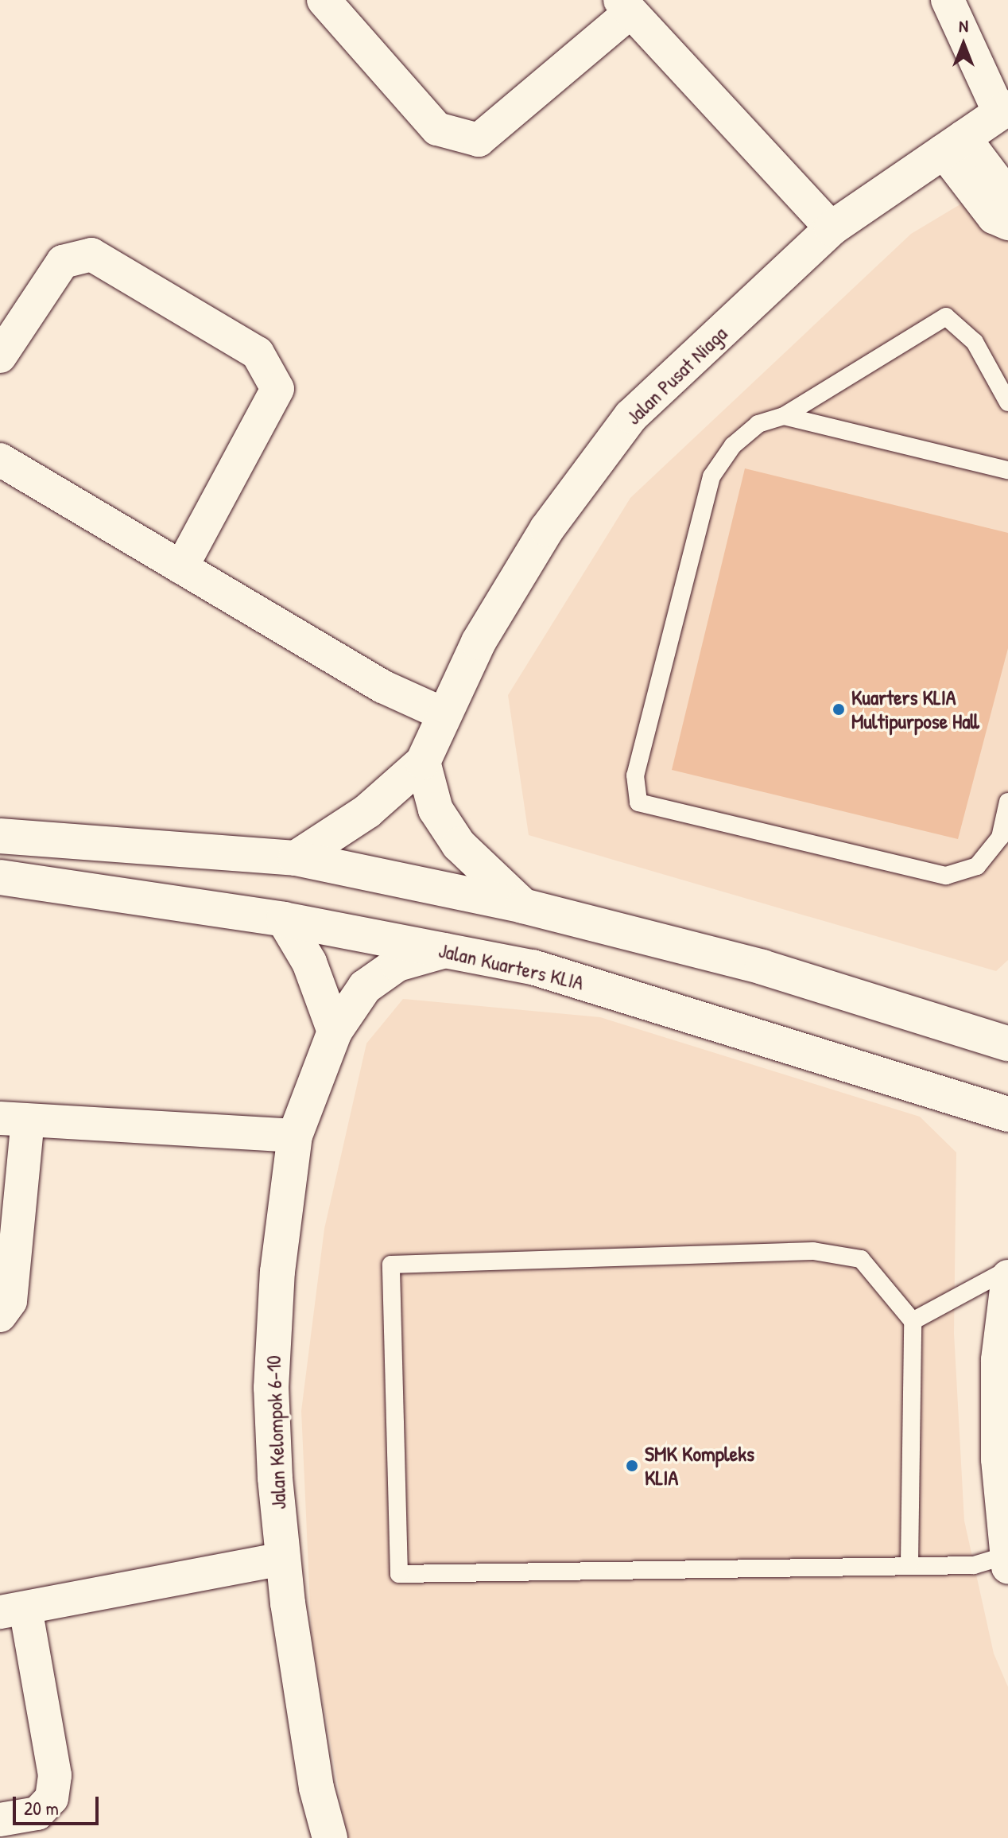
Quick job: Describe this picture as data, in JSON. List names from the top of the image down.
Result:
{
  "streets": {
    "street": ["Jalan Pusat Niaga", "Jalan Kuarters KLIA", "Jalan Kelompok 6-10"]
  },
  "crossings": [
    ["Jalan Kuarters KLIA", "Jalan Kelompok 6-10"]
  ],
  "places": ["Kuarters KLIA Multipurpose Hall", "SMK Kompleks KLIA"],
  "scale_bar": "20 m",
  "north": "top"
}
